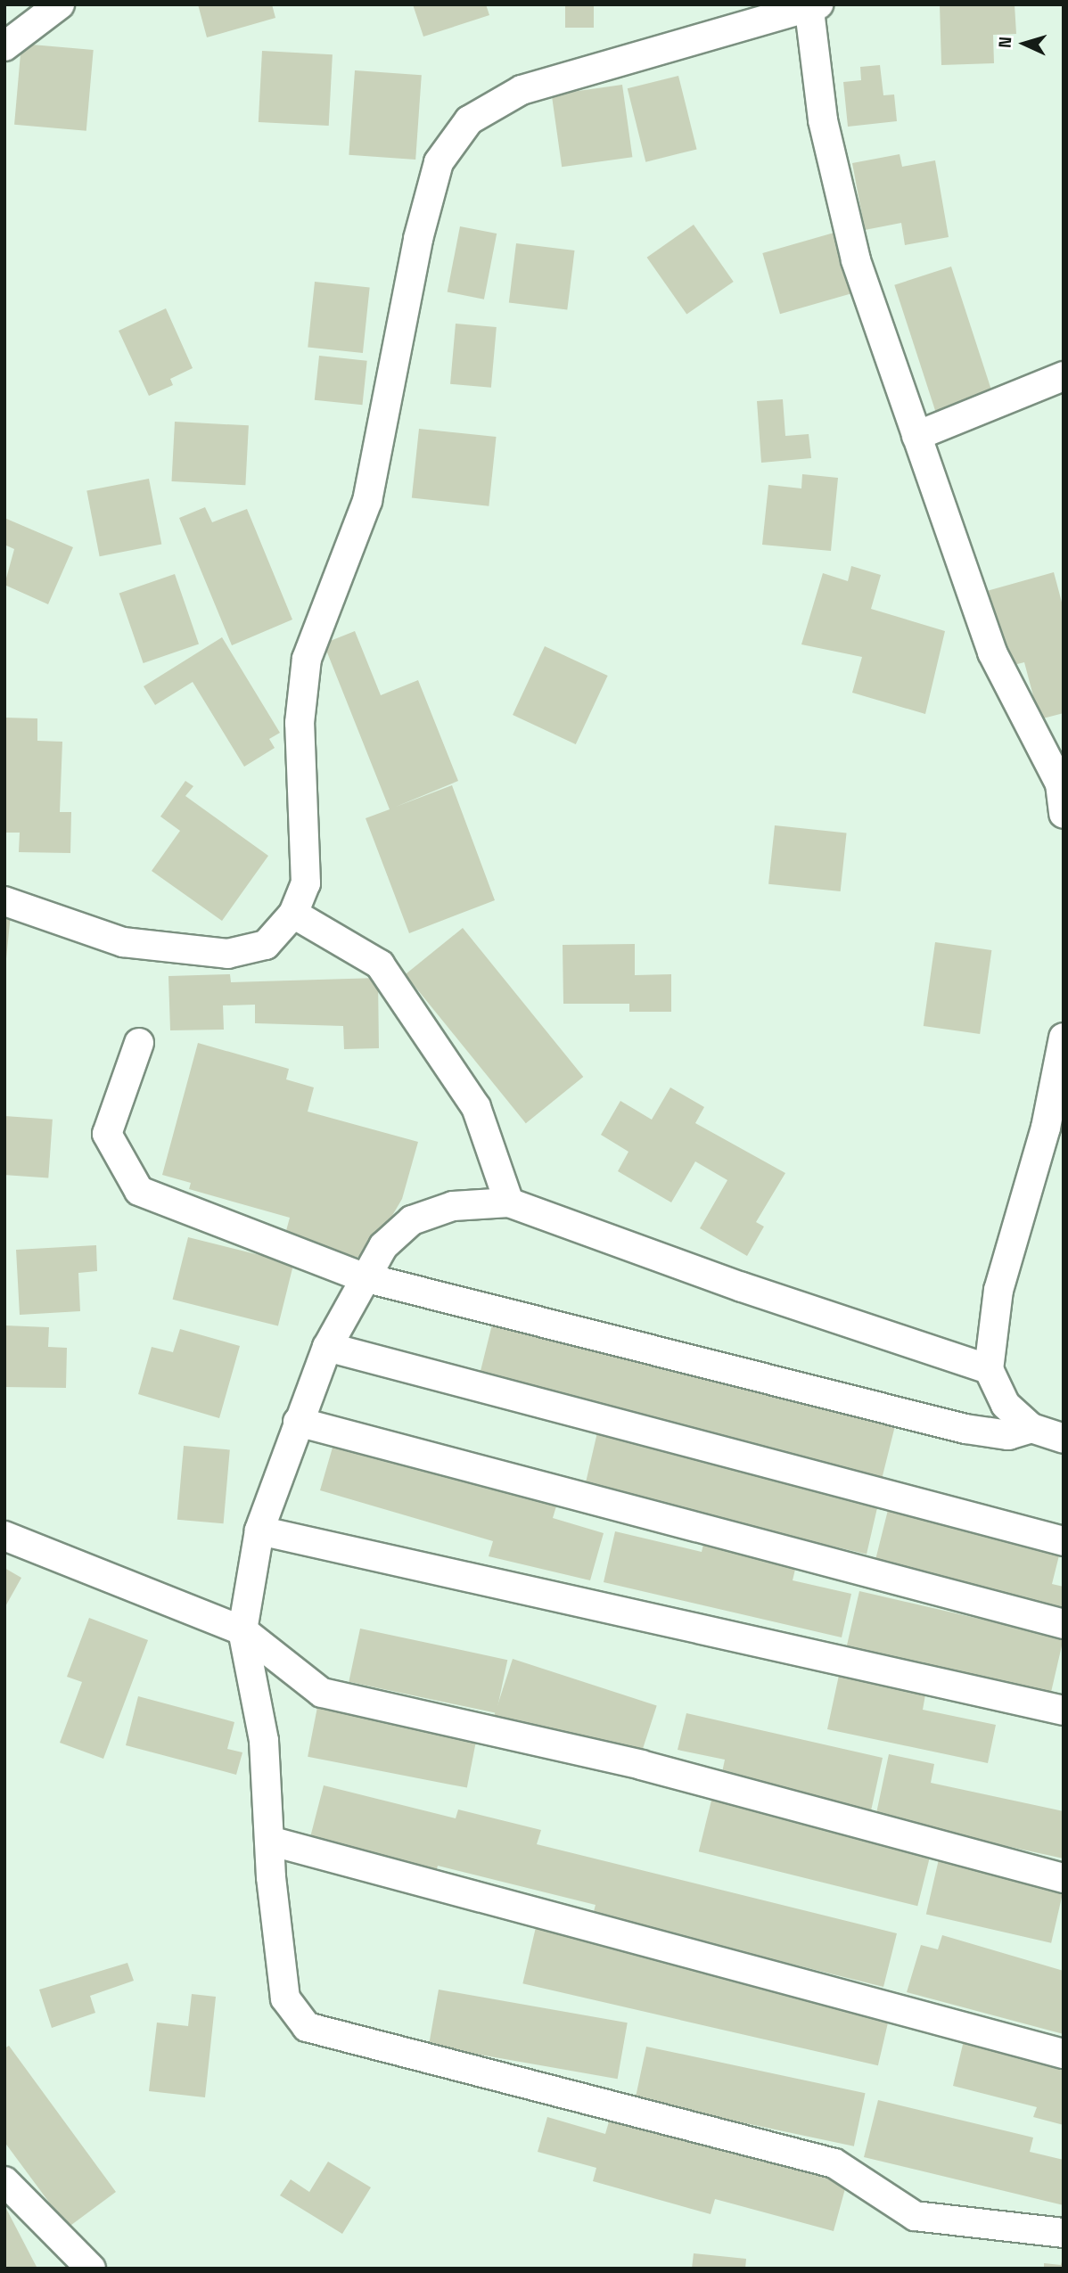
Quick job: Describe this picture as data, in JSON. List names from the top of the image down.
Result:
{
  "north": "left"
}
